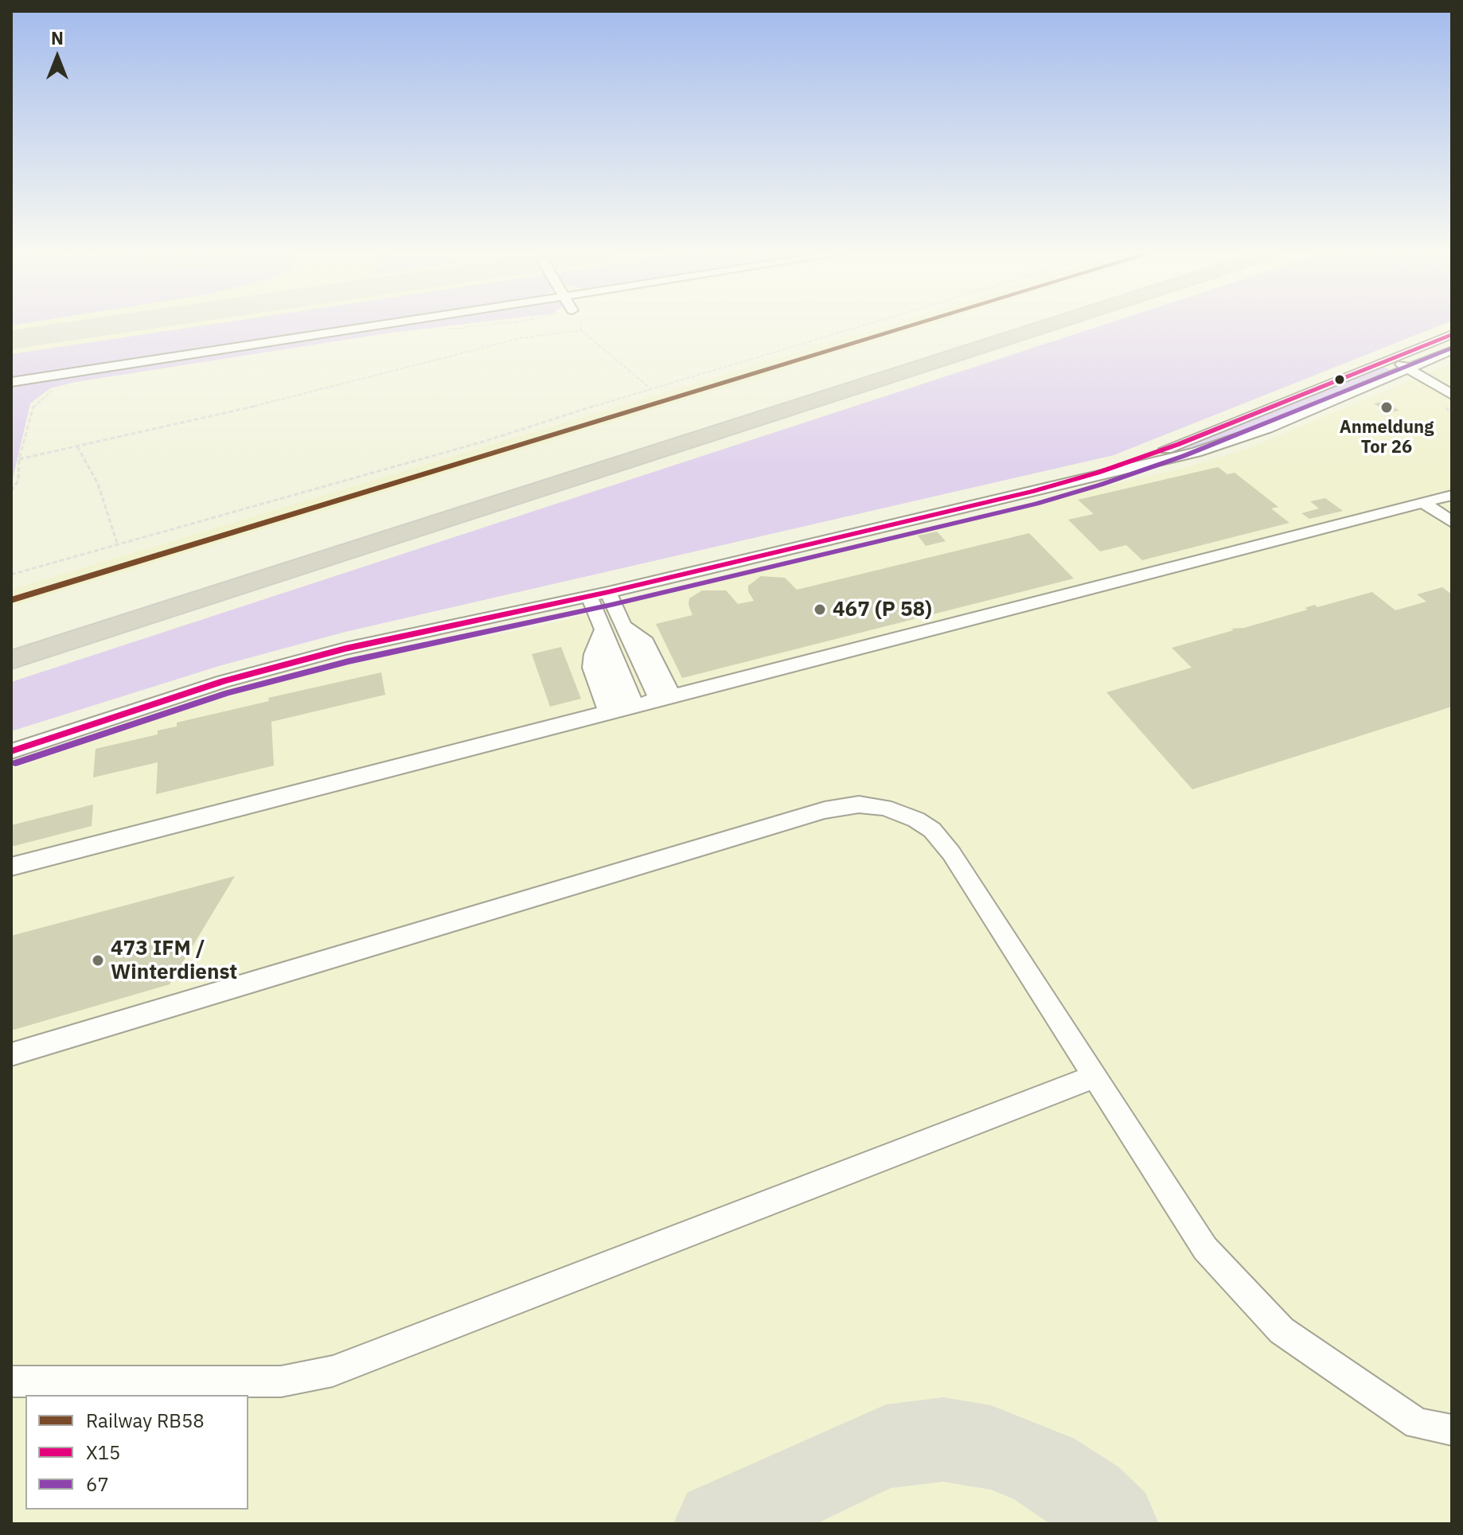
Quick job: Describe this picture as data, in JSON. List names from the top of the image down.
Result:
{
  "places": ["Anmeldung Tor 26", "467 (P 58)", "473 IFM / Winterdienst"],
  "lines": ["rail line RB58", "transit line X15", "transit line 67"],
  "legend": ["Railway RB58", "X15", "67"],
  "north": "top"
}
